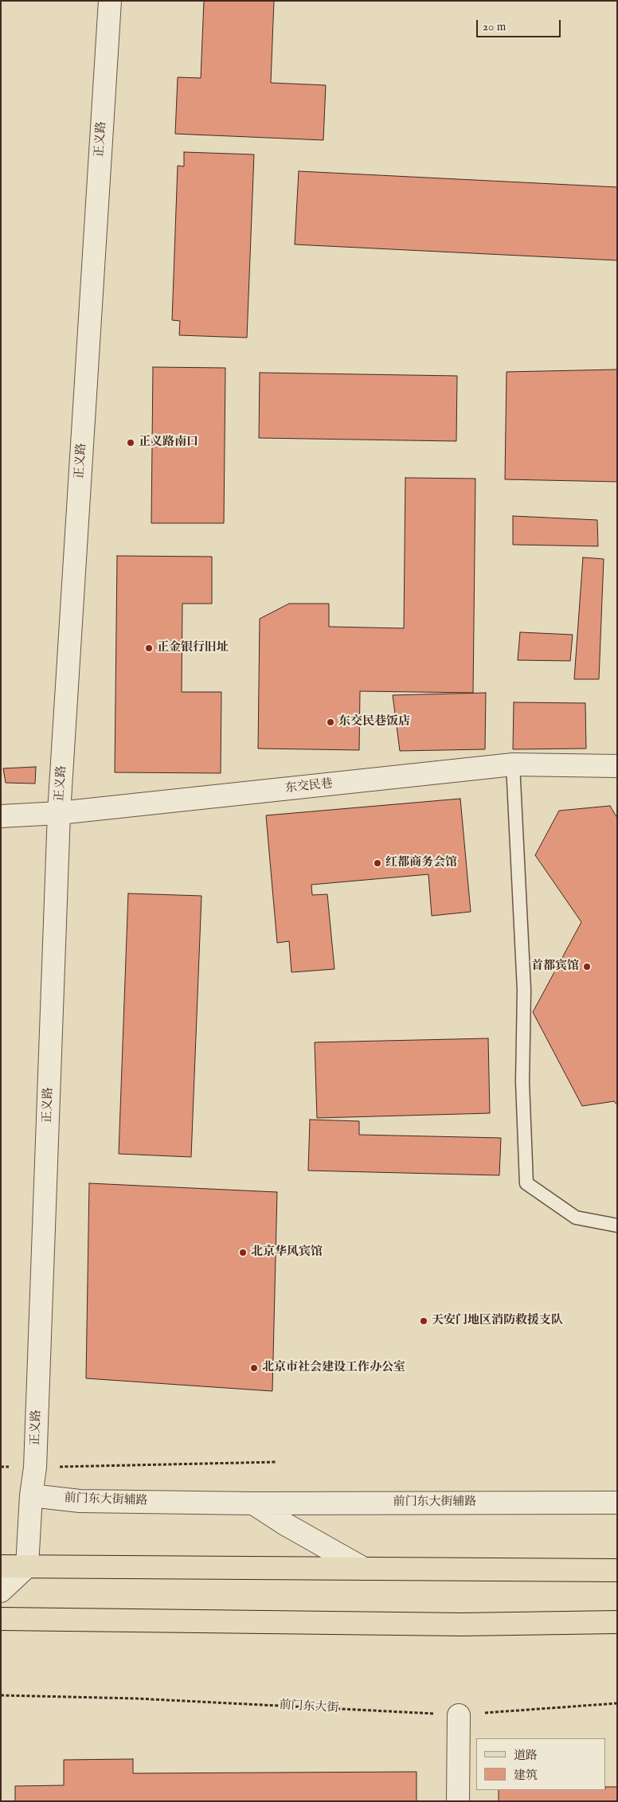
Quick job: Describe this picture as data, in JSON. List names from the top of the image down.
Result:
{
  "streets": {
    "street": ["正义路", "东交民巷", "前门东大街辅路"],
    "path": ["前门东大街"]
  },
  "crossings": [
    ["正义路", "东交民巷"],
    ["正义路", "前门东大街辅路"]
  ],
  "places": [
    "正义路南口",
    "正金银行旧址",
    "东交民巷饭店",
    "红都商务会馆",
    "首都宾馆",
    "北京华风宾馆",
    "天安门地区消防救援支队",
    "北京市社会建设工作办公室"
  ],
  "legend": ["道路", "建筑"],
  "scale_bar": "20 m"
}
